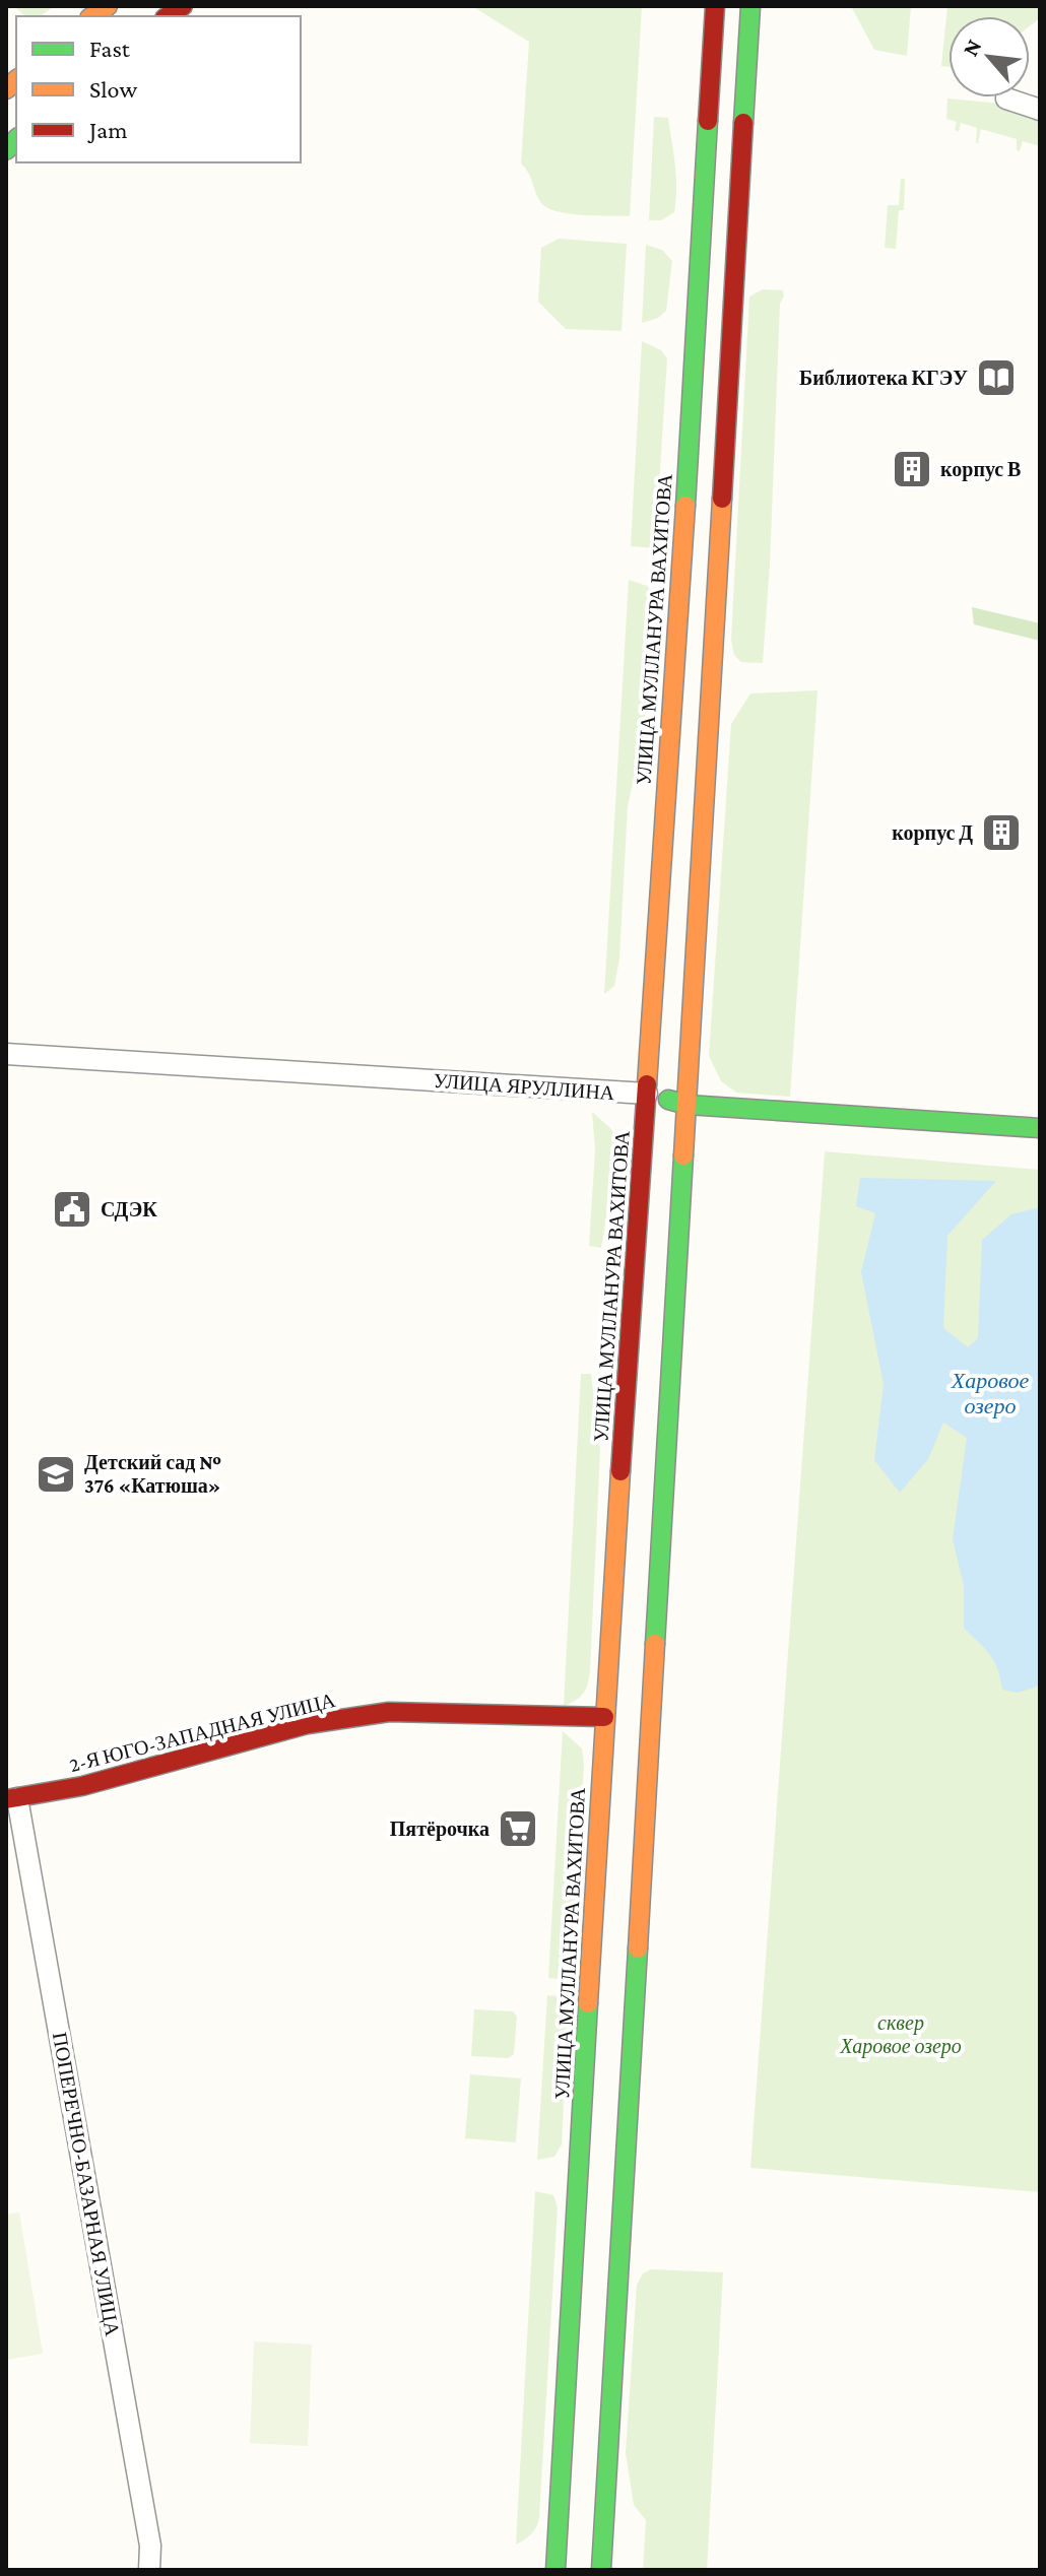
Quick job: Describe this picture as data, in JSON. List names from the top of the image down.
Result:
{
  "streets": {
    "main road": ["УЛИЦА МУЛЛАНУРА ВАХИТОВА", "УЛИЦА ЯРУЛЛИНА", "2-Я ЮГО-ЗАПАДНАЯ УЛИЦА"],
    "street": ["ПОПЕРЕЧНО-БАЗАРНАЯ УЛИЦА"]
  },
  "crossings": [
    ["УЛИЦА МУЛЛАНУРА ВАХИТОВА", "УЛИЦА ЯРУЛЛИНА"],
    ["УЛИЦА МУЛЛАНУРА ВАХИТОВА", "2-Я ЮГО-ЗАПАДНАЯ УЛИЦА"],
    ["2-Я ЮГО-ЗАПАДНАЯ УЛИЦА", "ПОПЕРЕЧНО-БАЗАРНАЯ УЛИЦА"]
  ],
  "water": ["Харовое озеро"],
  "parks": ["сквер Харовое озеро"],
  "places": {
    "library": ["Библиотека КГЭУ"],
    "building": ["корпус В", "корпус Д"],
    "public building": ["СДЭК"],
    "school or university": ["Детский сад № 376 «Катюша»"],
    "supermarket": ["Пятёрочка"]
  },
  "legend": ["Fast", "Slow", "Jam"],
  "north": "top left"
}
